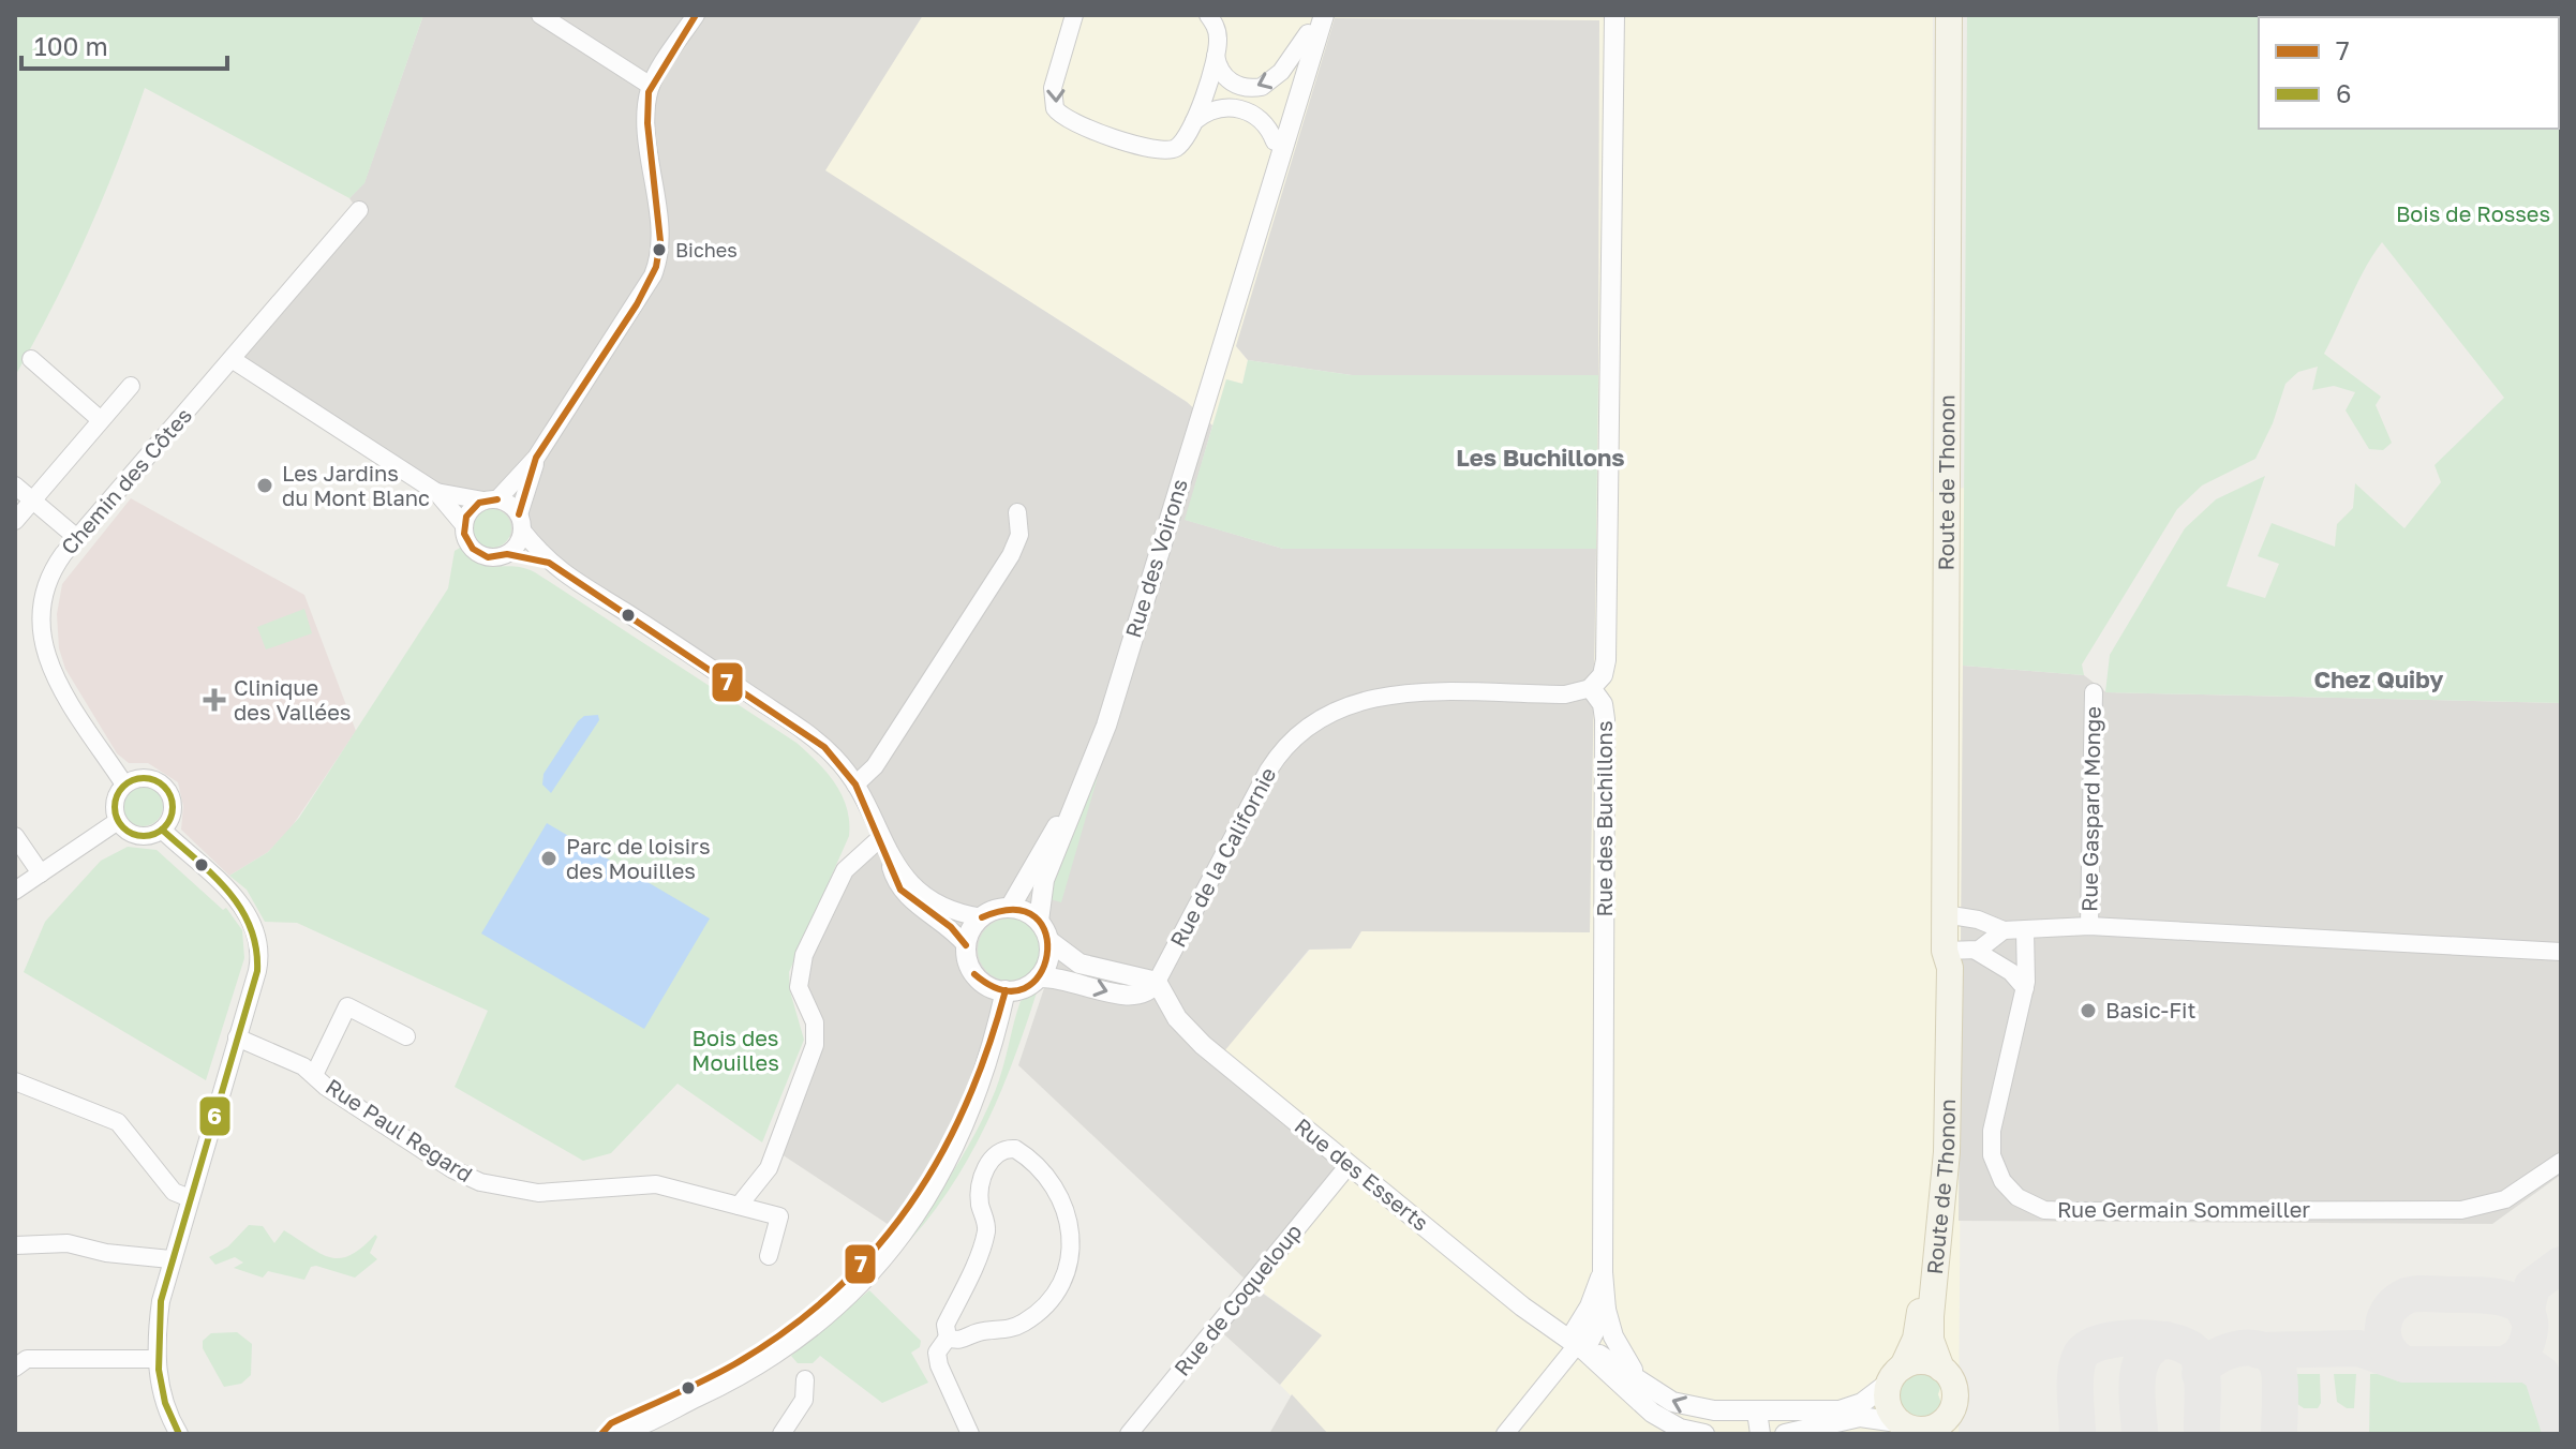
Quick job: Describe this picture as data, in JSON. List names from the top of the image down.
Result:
{
  "streets": {
    "main road": ["Route de Thonon"],
    "street": [
      "Chemin des Côtes",
      "Rue des Voirons",
      "Rue Gaspard Monge",
      "Rue des Buchillons",
      "Rue de la Californie",
      "Rue Paul Regard",
      "Rue des Esserts",
      "Rue Germain Sommeiller",
      "Rue de Coqueloup"
    ]
  },
  "crossings": [
    ["Route de Thonon", "Rue des Esserts"],
    ["Rue des Buchillons", "Rue de la Californie"],
    ["Rue des Buchillons", "Rue des Esserts"],
    ["Rue de la Californie", "Rue des Esserts"],
    ["Rue des Esserts", "Rue de Coqueloup"]
  ],
  "districts": ["Les Buchillons", "Chez Quiby"],
  "parks": ["Bois de Rosses", "Bois des Mouilles"],
  "places": {
    "other": [
      "Biches",
      "Les Jardins du Mont Blanc",
      "Parc de loisirs des Mouilles",
      "Basic-Fit"
    ],
    "health": ["Clinique des Vallées"]
  },
  "lines": ["transit line 7", "transit line 6"],
  "legend": ["7", "6"],
  "scale_bar": "100 m"
}
